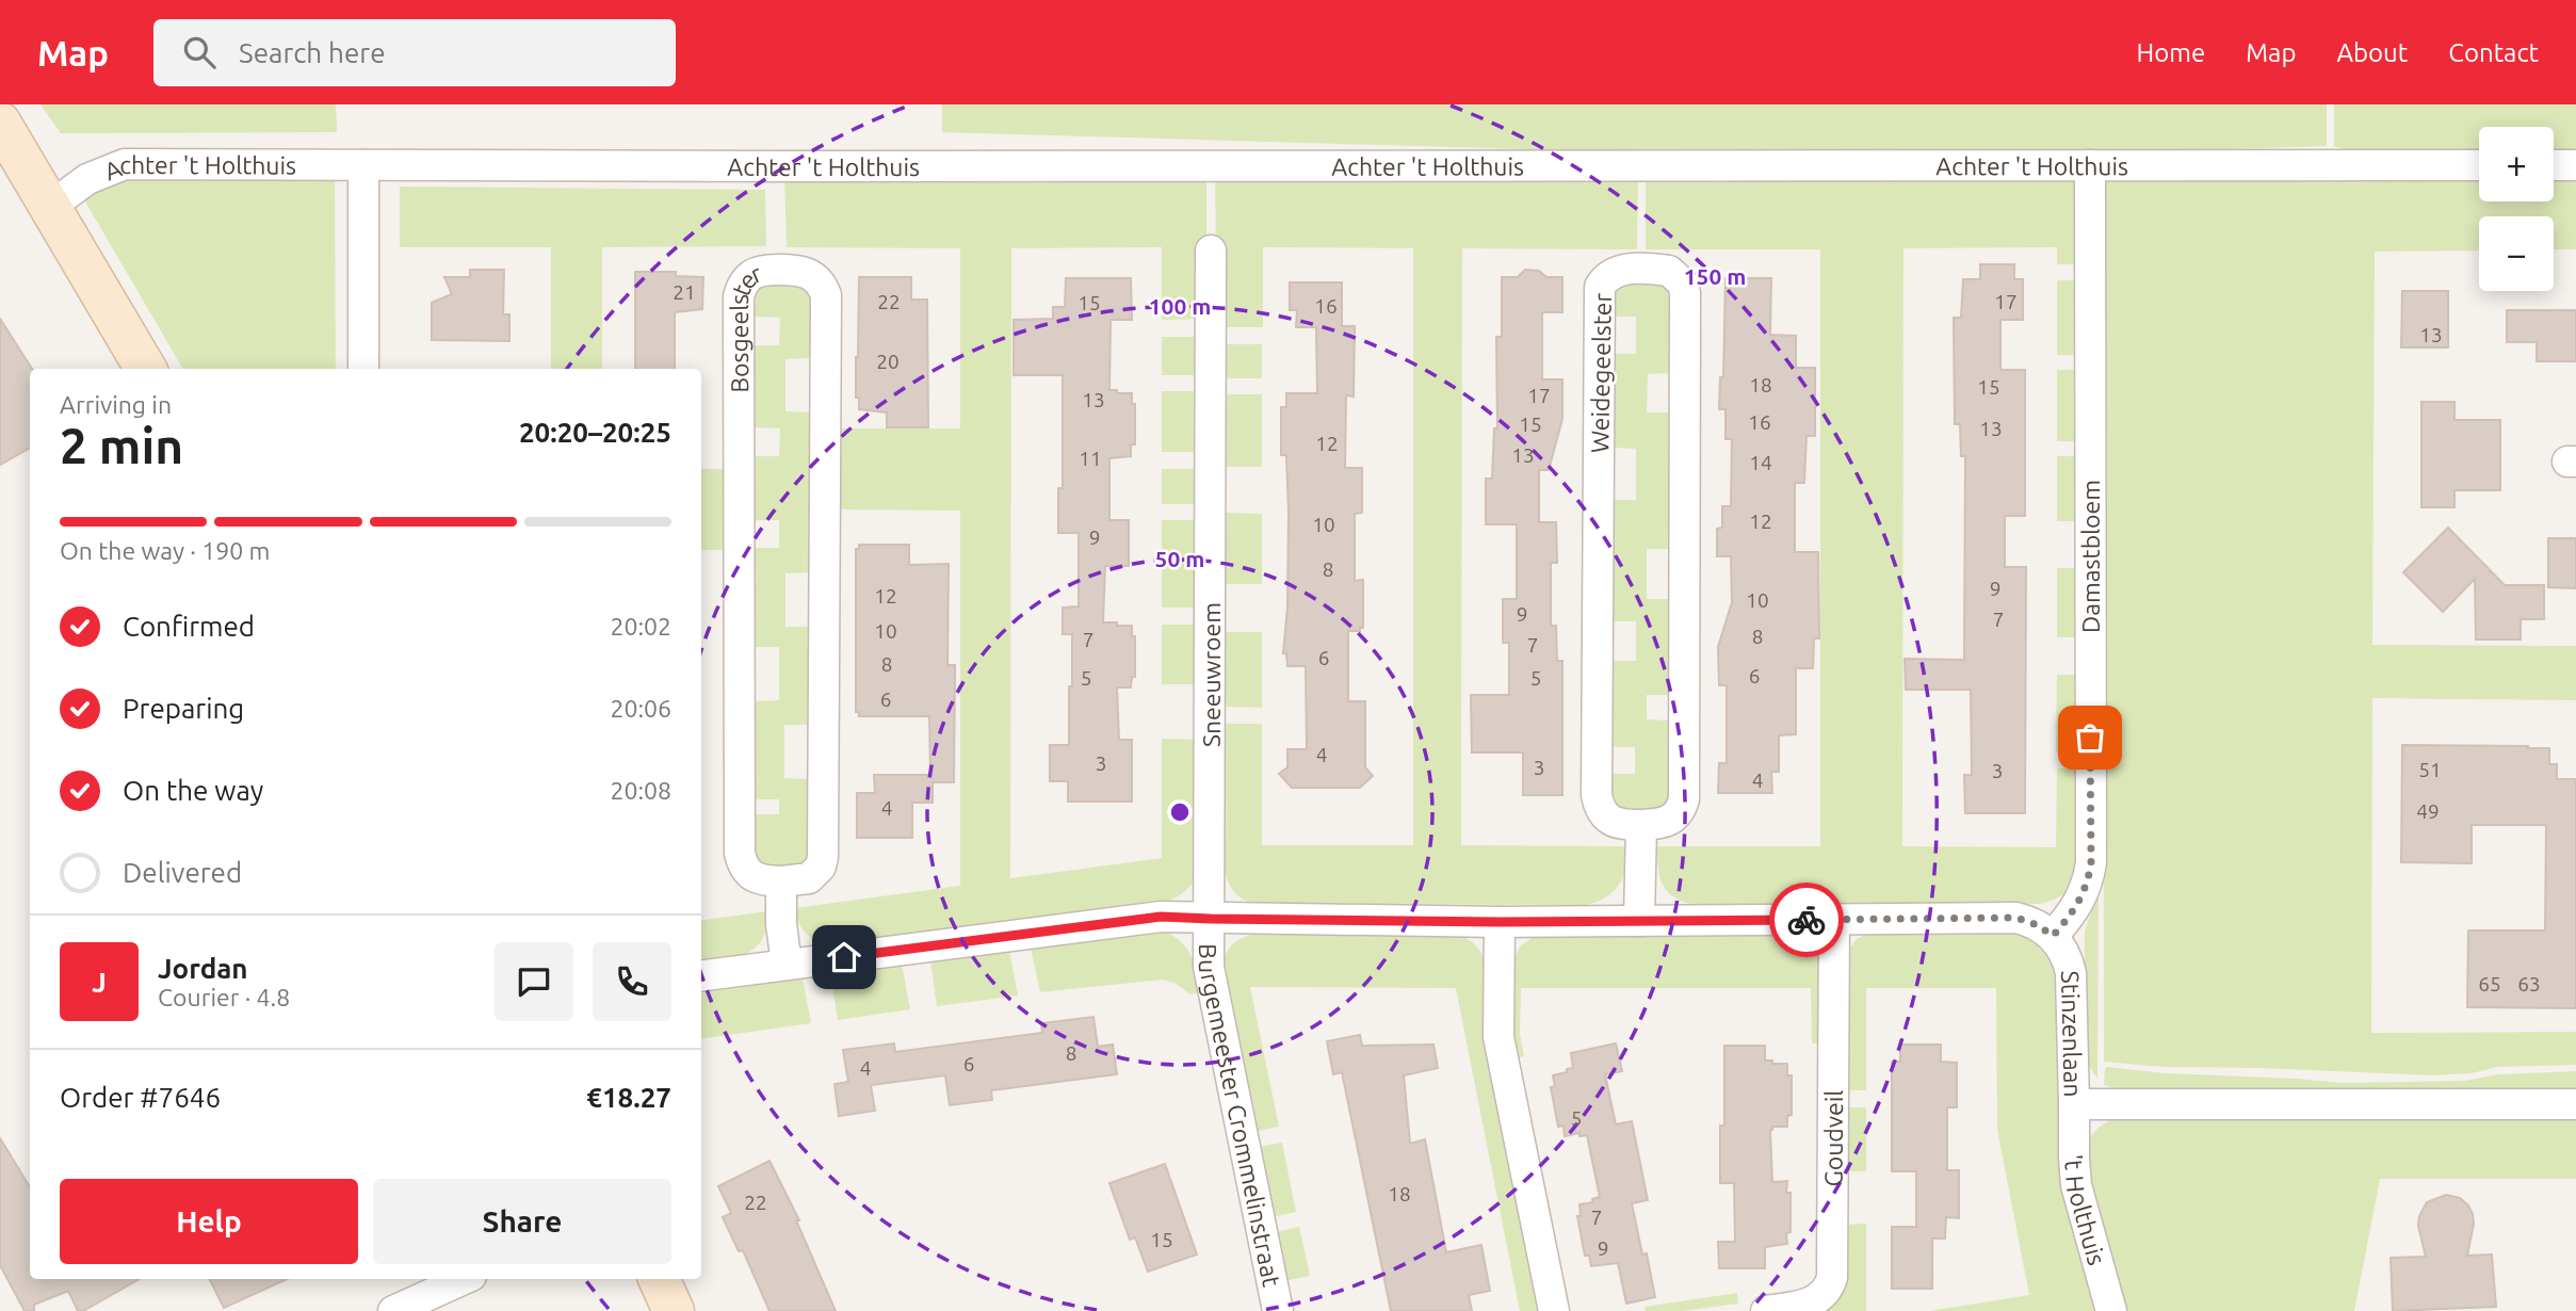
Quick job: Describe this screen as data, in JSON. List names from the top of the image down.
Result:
{
  "streets": {
    "street": [
      "Achter 't Holthuis",
      "Bosgeelster",
      "Weidegeelster",
      "Damastbloem",
      "Sneeuwroem",
      "Stinzenlaan",
      "Burgemeester Crommelinstraat",
      "Goudveil",
      "'t Holthuis"
    ]
  },
  "crossings": [
    ["Achter 't Holthuis", "Damastbloem"],
    ["Damastbloem", "Stinzenlaan"],
    ["Sneeuwroem", "Stinzenlaan"],
    ["Sneeuwroem", "Burgemeester Crommelinstraat"],
    ["Stinzenlaan", "Burgemeester Crommelinstraat"],
    ["Stinzenlaan", "Goudveil"],
    ["Stinzenlaan", "'t Holthuis"]
  ],
  "house_numbers": [
    "21",
    "22",
    "17",
    "15",
    "16",
    "13",
    "20",
    "18",
    "15",
    "17",
    "13",
    "16",
    "15",
    "13",
    "12",
    "13",
    "11",
    "14",
    "12",
    "10",
    "9",
    "8",
    "9",
    "12",
    "10",
    "9",
    "7",
    "10",
    "8",
    "7",
    "7",
    "6",
    "8",
    "6",
    "5",
    "5",
    "6",
    "4",
    "3",
    "3",
    "51",
    "3",
    "4",
    "4",
    "49",
    "65",
    "63",
    "8",
    "6",
    "4",
    "5",
    "18",
    "22",
    "7",
    "15",
    "9"
  ],
  "page": {
    "header": "Map",
    "search": "Search here",
    "nav": [
      "Home",
      "Map",
      "About",
      "Contact"
    ],
    "map_buttons": ["+", "−"],
    "heading": ["2 min", "Arriving in", "20:20–20:25"],
    "panel": [
      "Jordan",
      "Courier · 4.8",
      "Order #7646",
      "€18.27"
    ],
    "bar": "On the way · 190 m",
    "list": [
      ["Confirmed", "20:02"],
      ["Preparing", "20:06"],
      ["On the way", "20:08"],
      "Delivered"
    ],
    "round": "J",
    "buttons": ["Help", "Share"]
  },
  "rings": ["150 m", "100 m", "50 m"]
}
